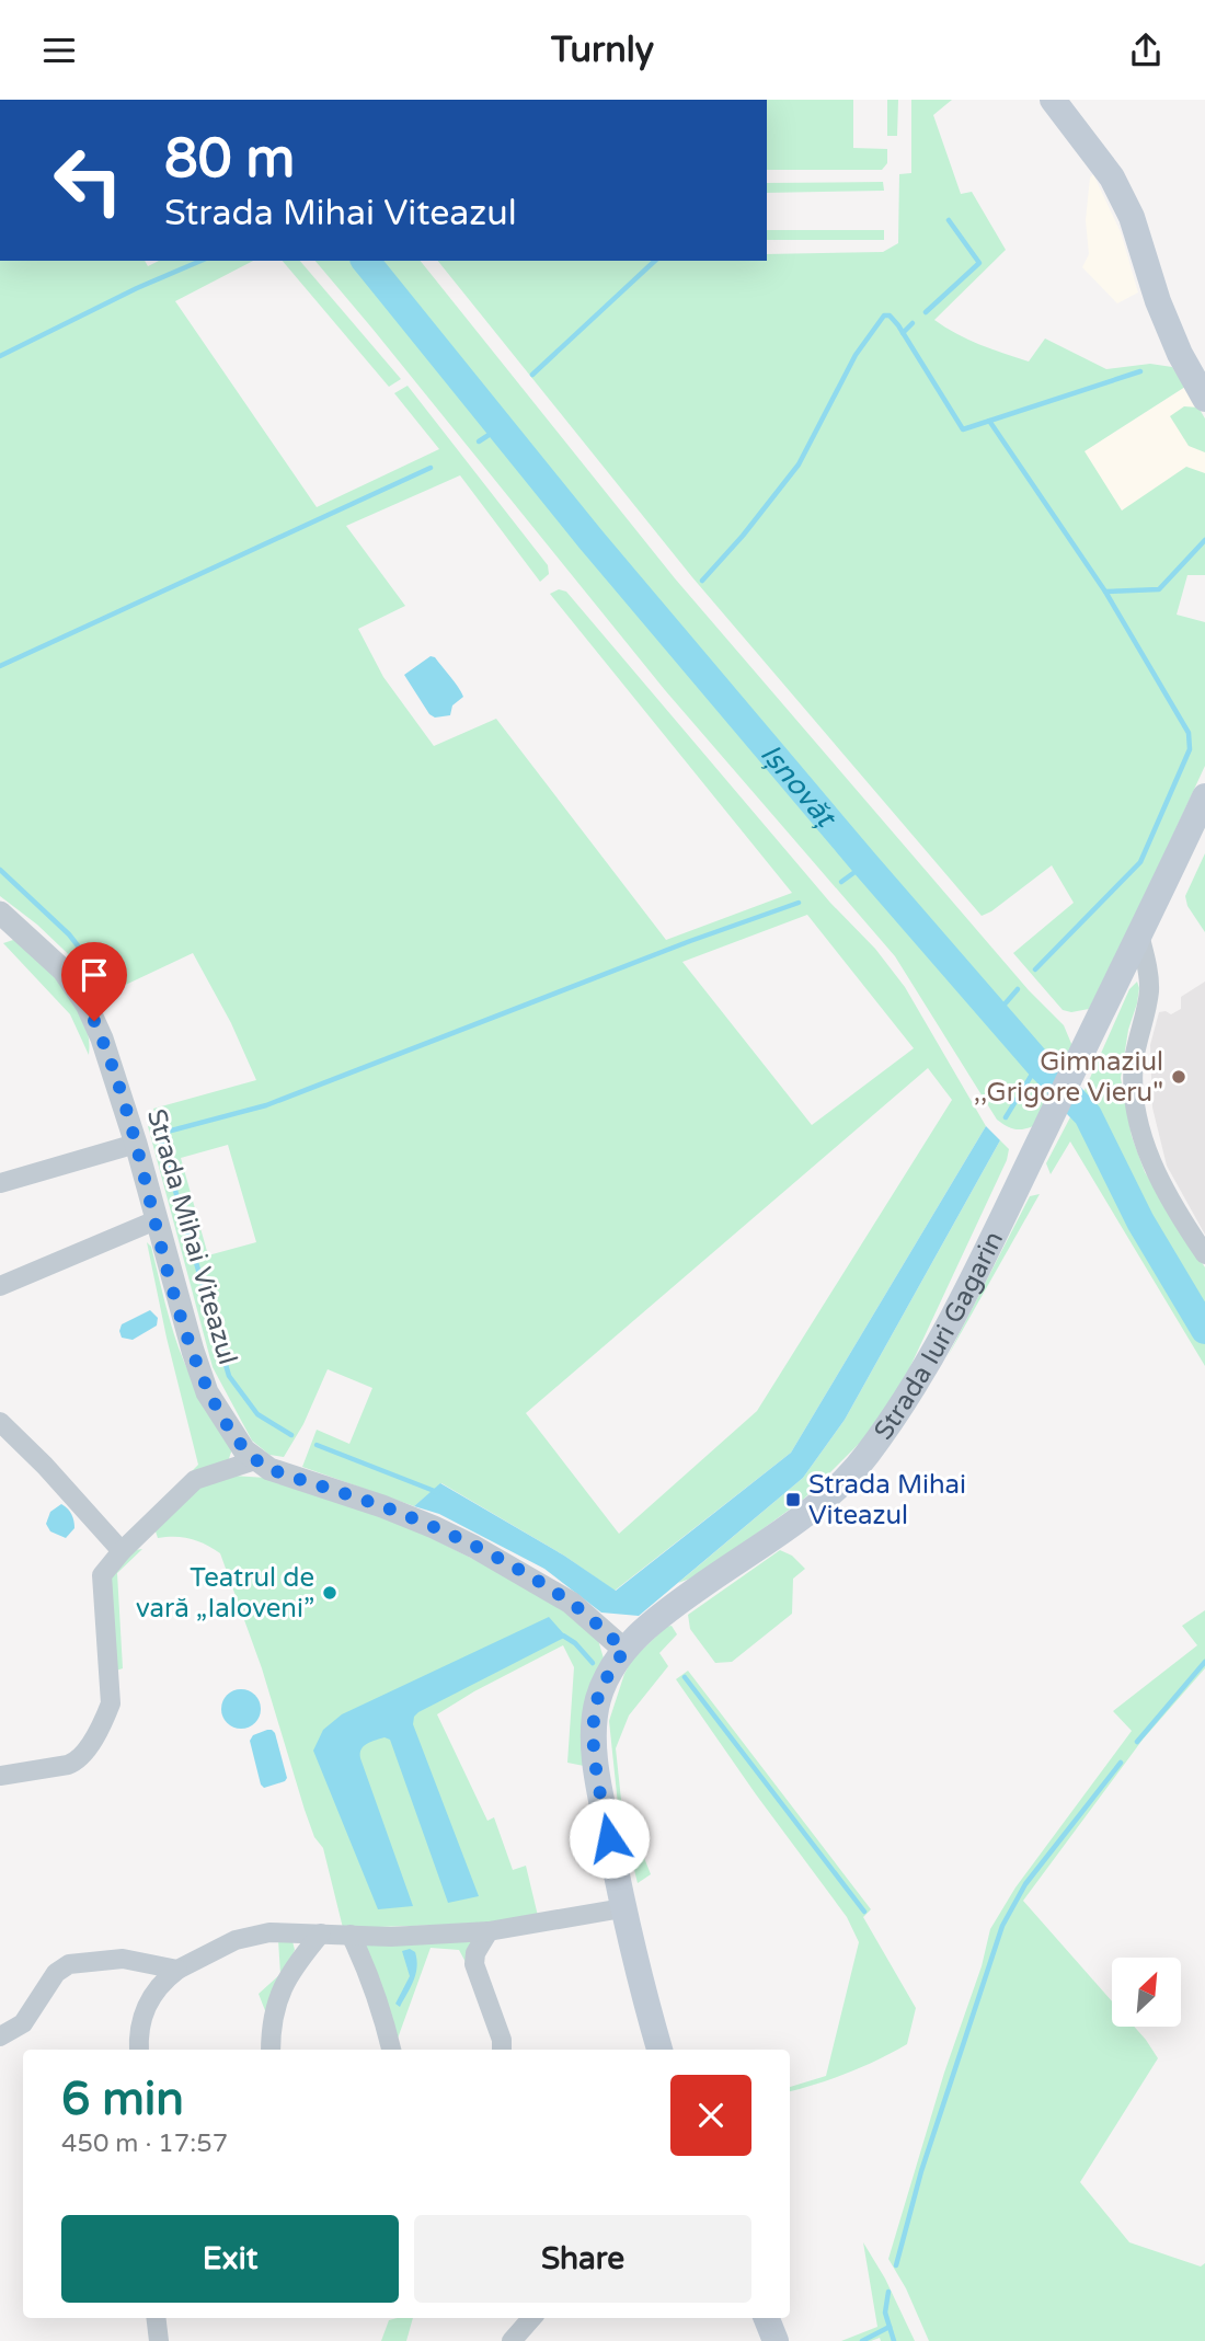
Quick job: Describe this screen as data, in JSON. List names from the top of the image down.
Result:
{
  "streets": {
    "main road": ["Strada Iuri Gagarin"],
    "street": ["Strada Mihai Viteazul"]
  },
  "crossings": [
    ["Strada Mihai Viteazul", "Strada Iuri Gagarin"]
  ],
  "water": ["Ișnovăț"],
  "places": {
    "other": ["Gimnaziul ,,Grigore Vieru\"", "Teatrul de vară „Ialoveni”"],
    "transit": ["Strada Mihai Viteazul"]
  },
  "north": "top right",
  "page": {
    "header": "Turnly",
    "turn": ["80 m", "Strada Mihai Viteazul"],
    "heading": ["6 min", "450 m · 17:57"],
    "buttons": ["Exit", "Share"]
  }
}
